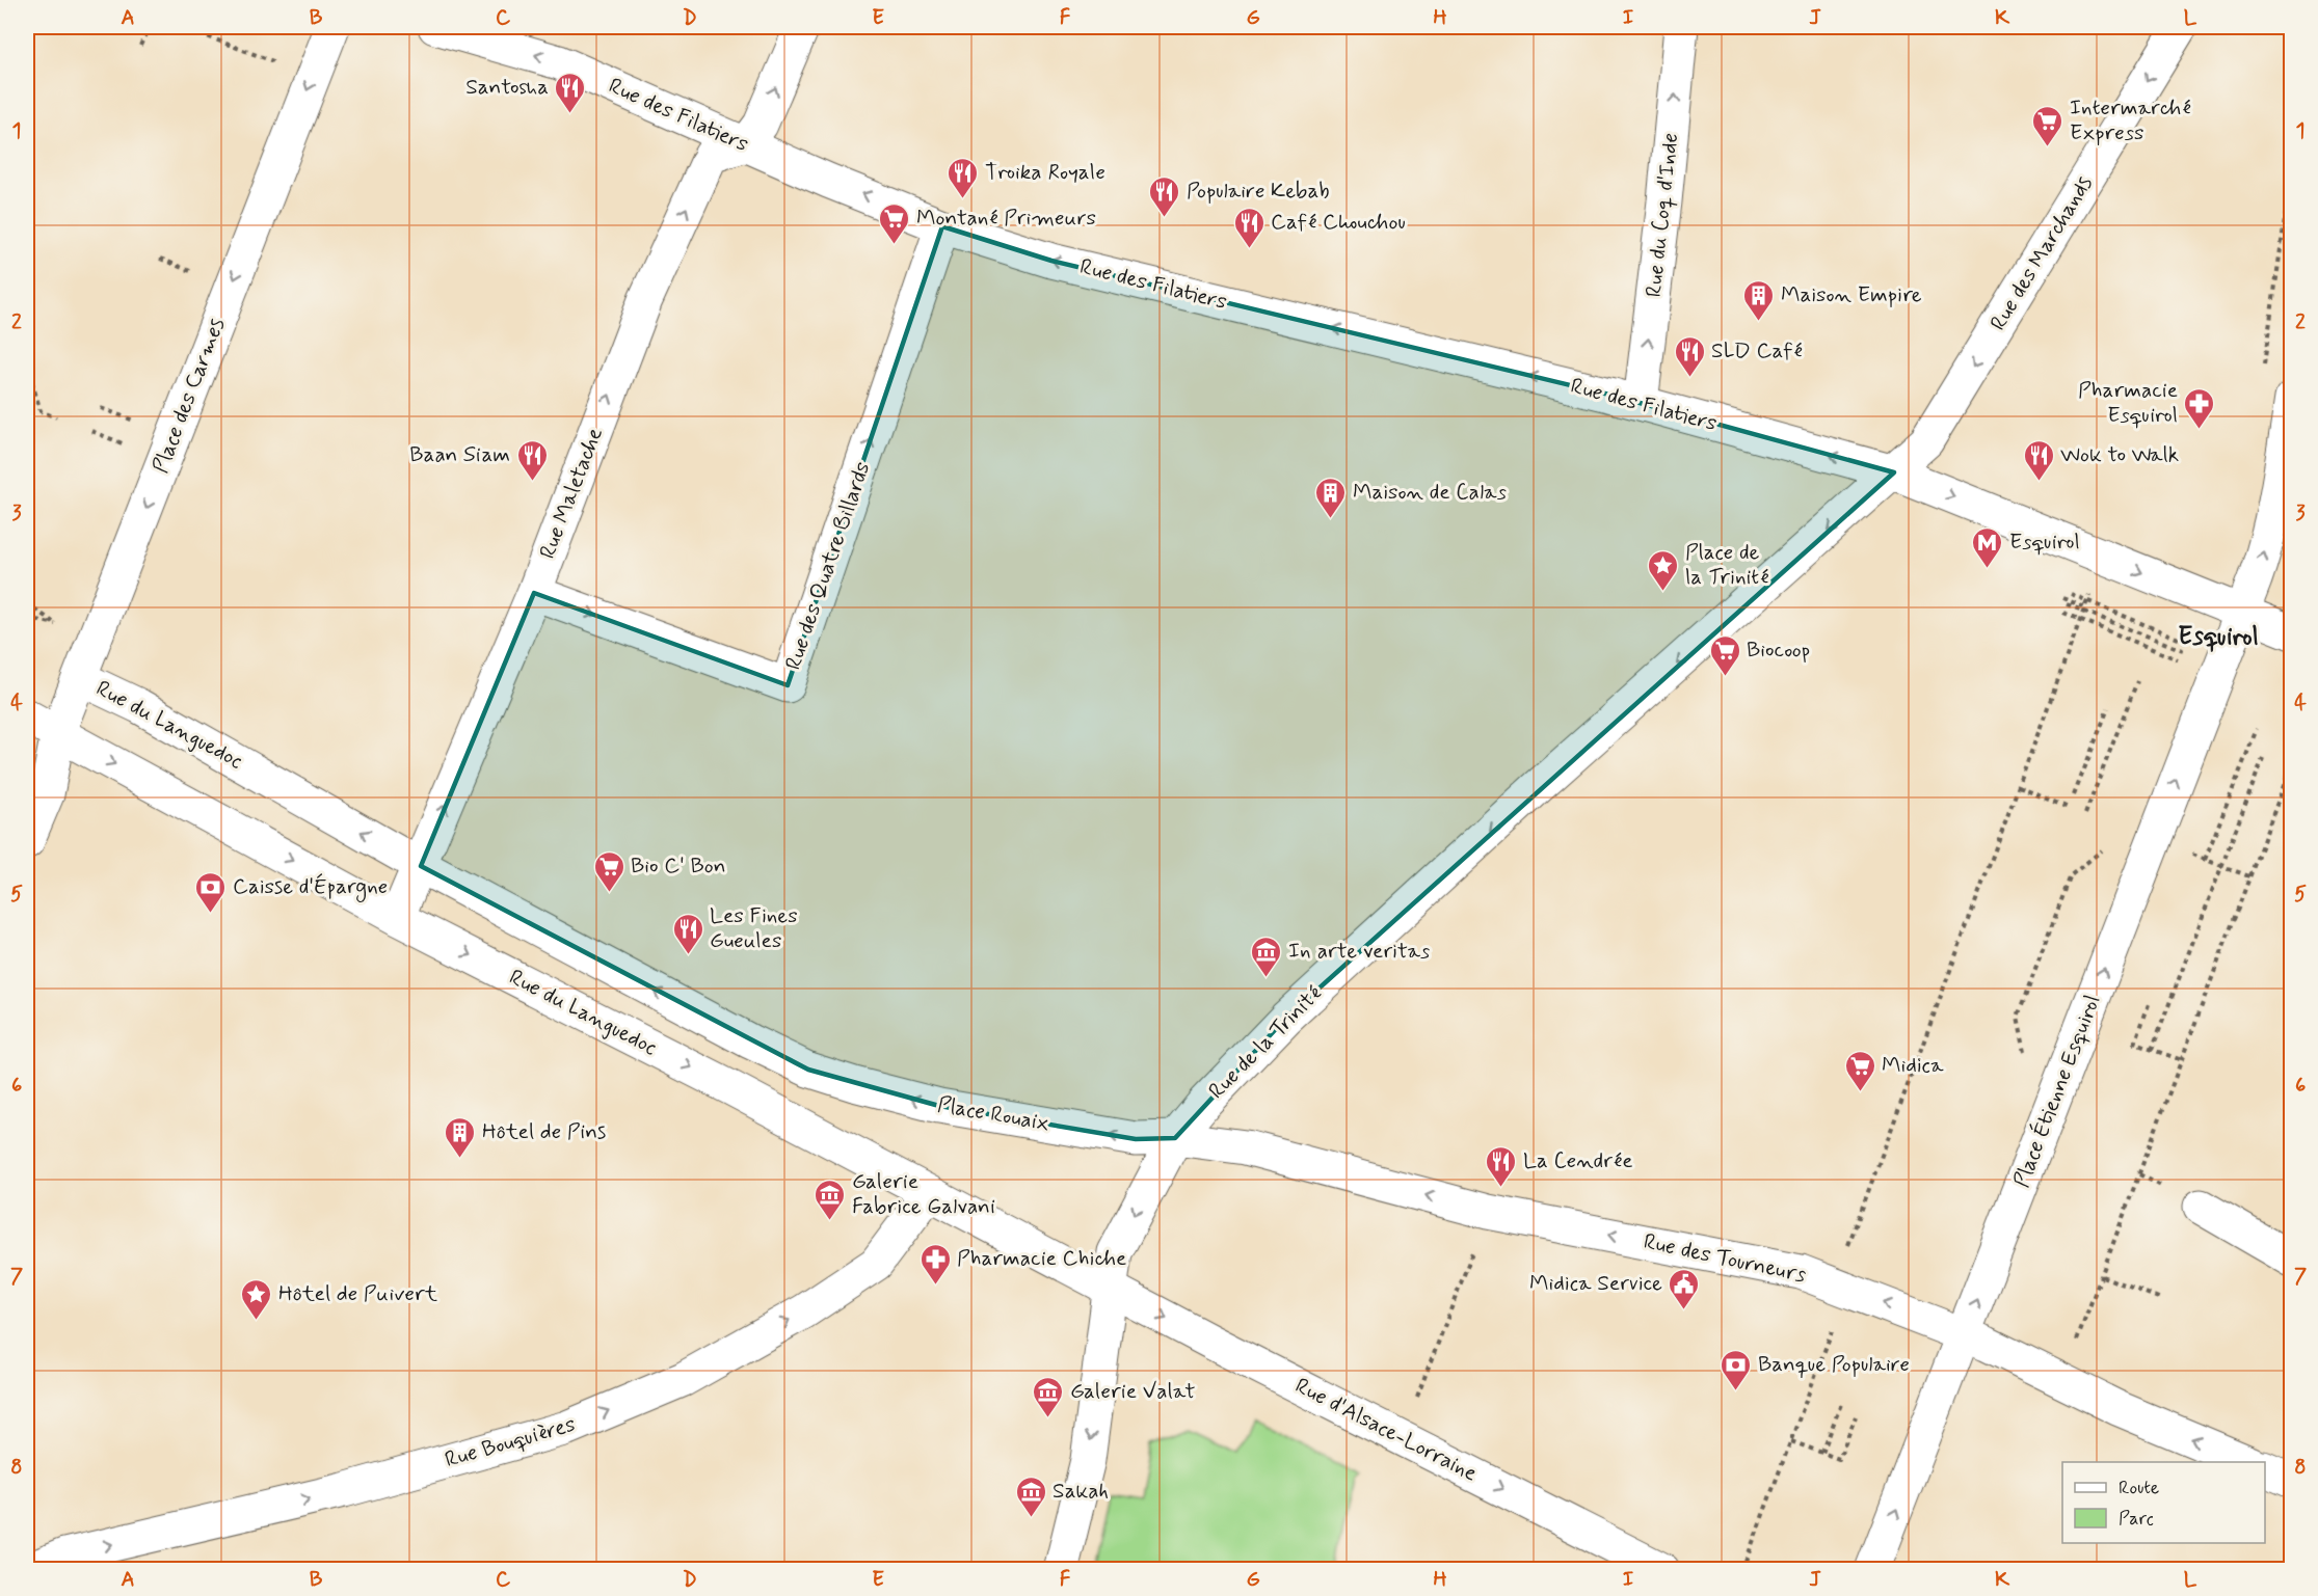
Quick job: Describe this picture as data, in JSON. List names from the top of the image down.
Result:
{
  "streets": {
    "street": [
      "Rue des Filatiers",
      "Rue du Coq d'Inde",
      "Rue des Marchands",
      "Place des Carmes",
      "Rue Maletache",
      "Rue des Quatre Billards",
      "Rue du Languedoc",
      "Rue de la Trinité",
      "Place Étienne Esquirol",
      "Place Rouaix",
      "Rue des Tourneurs",
      "Rue d'Alsace-Lorraine",
      "Rue Bouquières"
    ]
  },
  "crossings": [
    ["Rue des Filatiers", "Rue du Coq d'Inde"],
    ["Rue des Filatiers", "Rue des Marchands"],
    ["Rue des Filatiers", "Rue Maletache"],
    ["Rue des Filatiers", "Rue des Quatre Billards"],
    ["Rue des Filatiers", "Rue de la Trinité"],
    ["Rue des Filatiers", "Place Étienne Esquirol"],
    ["Rue des Marchands", "Rue de la Trinité"],
    ["Place des Carmes", "Rue du Languedoc"],
    ["Rue Maletache", "Rue des Quatre Billards"],
    ["Rue Maletache", "Rue du Languedoc"],
    ["Rue du Languedoc", "Rue de la Trinité"],
    ["Rue du Languedoc", "Place Rouaix"],
    ["Rue du Languedoc", "Rue d'Alsace-Lorraine"],
    ["Rue du Languedoc", "Rue Bouquières"],
    ["Rue de la Trinité", "Place Rouaix"],
    ["Rue de la Trinité", "Rue d'Alsace-Lorraine"],
    ["Place Étienne Esquirol", "Rue des Tourneurs"],
    ["Place Rouaix", "Rue des Tourneurs"]
  ],
  "one_way": [
    "Rue du Coq d'Inde",
    "Rue des Marchands",
    "Place des Carmes",
    "Rue Maletache",
    "Rue de la Trinité",
    "Place Étienne Esquirol",
    "Place Rouaix",
    "Rue des Tourneurs",
    "Rue d'Alsace-Lorraine",
    "Rue Bouquières"
  ],
  "districts": ["Esquirol"],
  "places": {
    "restaurant": [
      "Santosha",
      "Troika Royale",
      "Populaire Kebab",
      "Café Chouchou",
      "SLD Café",
      "Baan Siam",
      "Wok to Walk",
      "Les Fines Gueules",
      "La Cendrée"
    ],
    "supermarket": [
      "Intermarché Express",
      "Montané Primeurs",
      "Biocoop",
      "Bio C' Bon",
      "Midica"
    ],
    "building": ["Maison Empire", "Maison de Calas", "Hôtel de Pins"],
    "pharmacy": ["Pharmacie Esquirol", "Pharmacie Chiche"],
    "metro station": ["Esquirol"],
    "place": ["Place de la Trinité", "Hôtel de Puivert"],
    "bank": ["Caisse d'Épargne", "Banque Populaire"],
    "museum": [
      "In arte veritas",
      "Galerie Fabrice Galvani",
      "Galerie Valat",
      "Sakah"
    ],
    "public building": ["Midica Service"]
  },
  "legend": ["Route", "Parc"],
  "grid": {
    "columns": [
      "A",
      "B",
      "C",
      "D",
      "E",
      "F",
      "G",
      "H",
      "I",
      "J",
      "K",
      "L"
    ],
    "rows": [
      "1",
      "2",
      "3",
      "4",
      "5",
      "6",
      "7",
      "8"
    ]
  }
}
